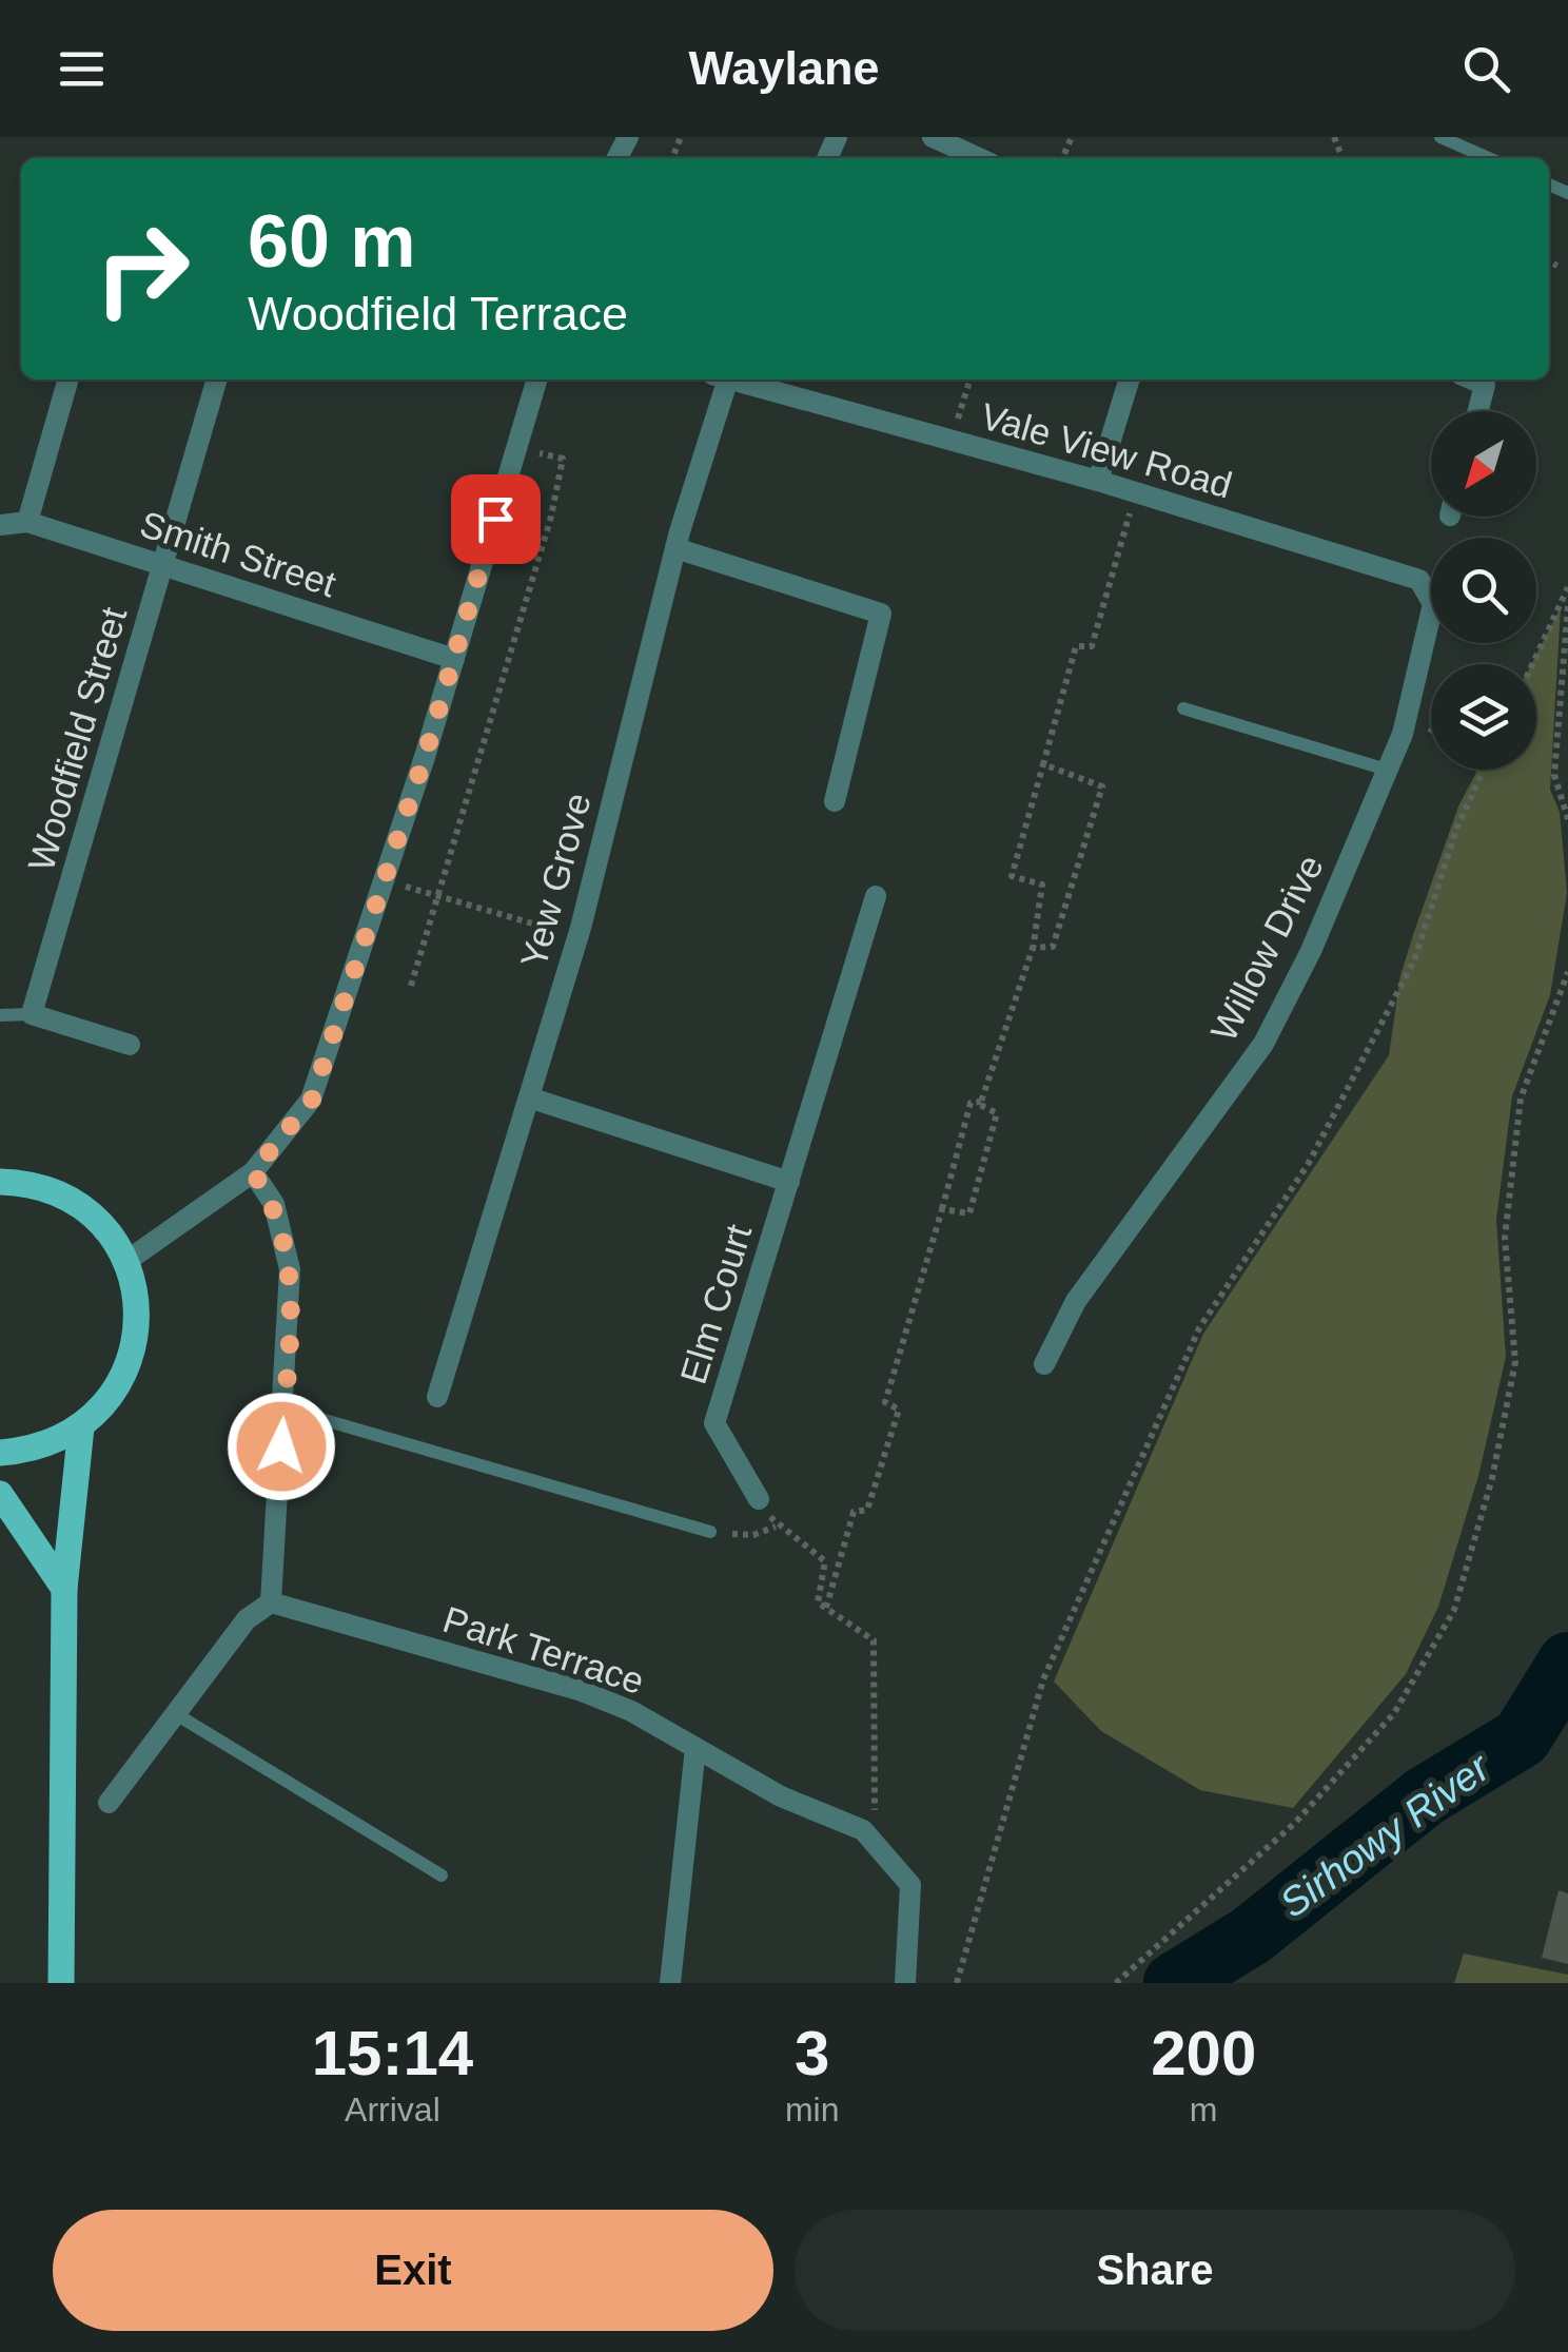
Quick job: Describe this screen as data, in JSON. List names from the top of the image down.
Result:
{
  "streets": {
    "street": [
      "Vale View Road",
      "Smith Street",
      "Woodfield Street",
      "Yew Grove",
      "Willow Drive",
      "Elm Court",
      "Park Terrace"
    ]
  },
  "crossings": [
    ["Vale View Road", "Willow Drive"],
    ["Smith Street", "Woodfield Street"]
  ],
  "water": ["Sirhowy River"],
  "north": "bottom left",
  "page": {
    "header": "Waylane",
    "turn": ["60 m", "Woodfield Terrace"],
    "eta": [
      "15:14",
      "Arrival",
      "3",
      "min",
      "200",
      "m"
    ],
    "buttons": ["Exit", "Share"]
  }
}
